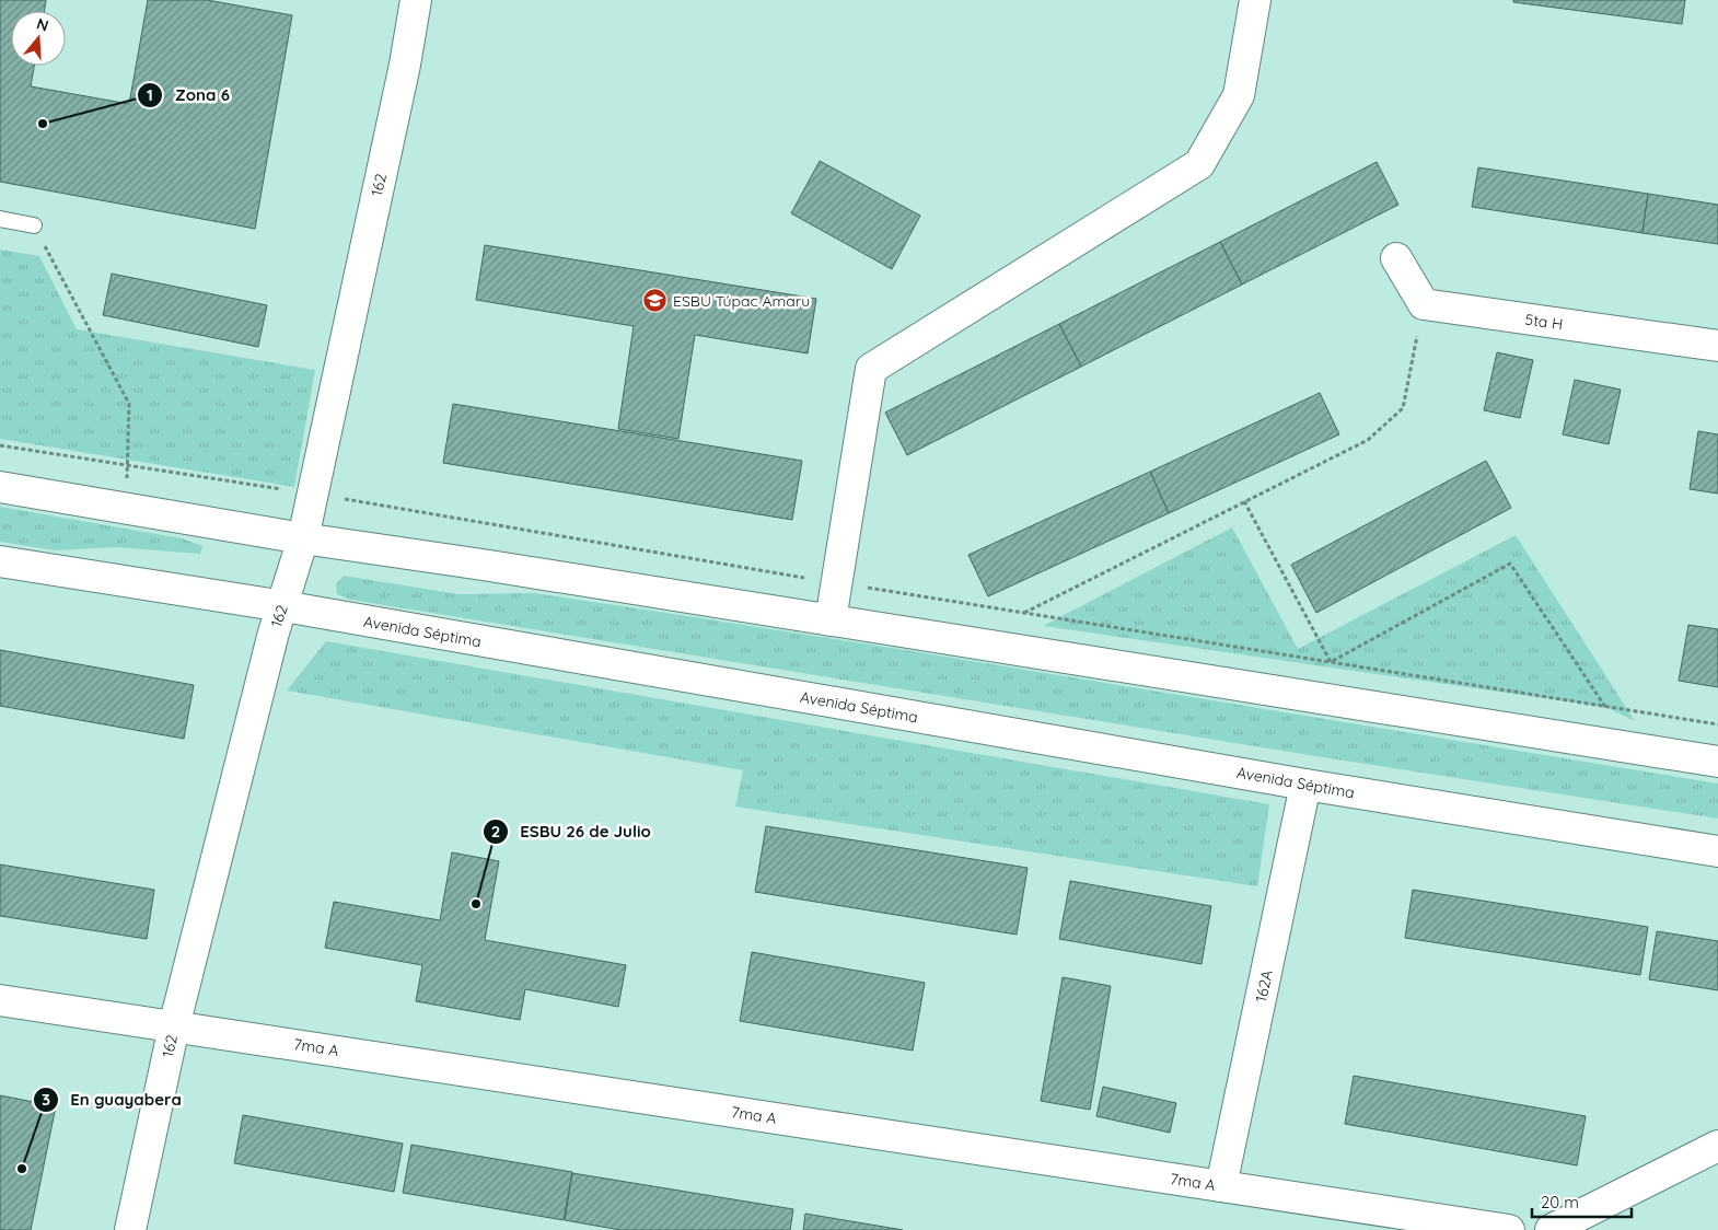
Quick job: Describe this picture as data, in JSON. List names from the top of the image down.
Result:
{
  "streets": {
    "street": [
      "162",
      "5ta H",
      "Avenida Séptima",
      "162A",
      "7ma A"
    ]
  },
  "crossings": [
    ["162", "Avenida Séptima"],
    ["162", "7ma A"],
    ["Avenida Séptima", "162A"],
    ["162A", "7ma A"]
  ],
  "places": {
    "other": ["Zona 6", "ESBU 26 de Julio", "En guayabera"],
    "school or university": ["ESBU Túpac Amaru"]
  },
  "scale_bar": "20 m",
  "north": "top"
}
